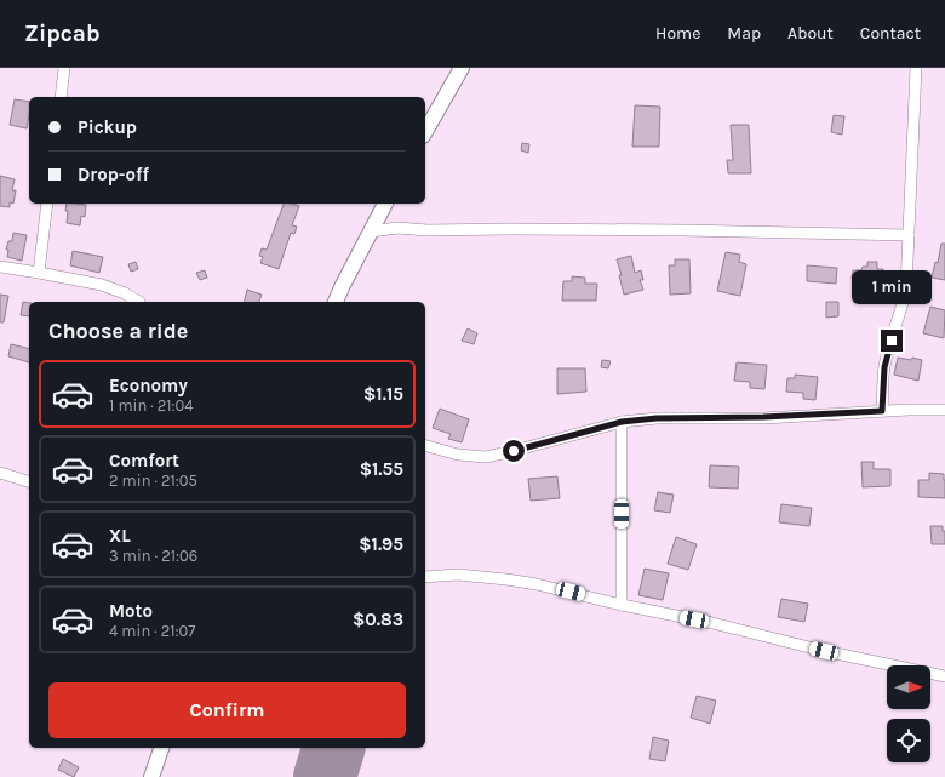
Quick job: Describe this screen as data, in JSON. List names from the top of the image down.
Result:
{
  "north": "right",
  "page": {
    "header": "Zipcab",
    "nav": [
      "Home",
      "Map",
      "About",
      "Contact"
    ],
    "banner": ["Pickup", "Drop-off"],
    "bubble": "1 min",
    "heading": "Choose a ride",
    "list": [
      {
        "name": "Economy",
        "note": "1 min · 21:04",
        "value": "$1.15"
      },
      {
        "name": "Comfort",
        "note": "2 min · 21:05",
        "value": "$1.55"
      },
      {
        "name": "XL",
        "note": "3 min · 21:06",
        "value": "$1.95"
      },
      {
        "name": "Moto",
        "note": "4 min · 21:07",
        "value": "$0.83"
      }
    ],
    "buttons": "Confirm"
  }
}
